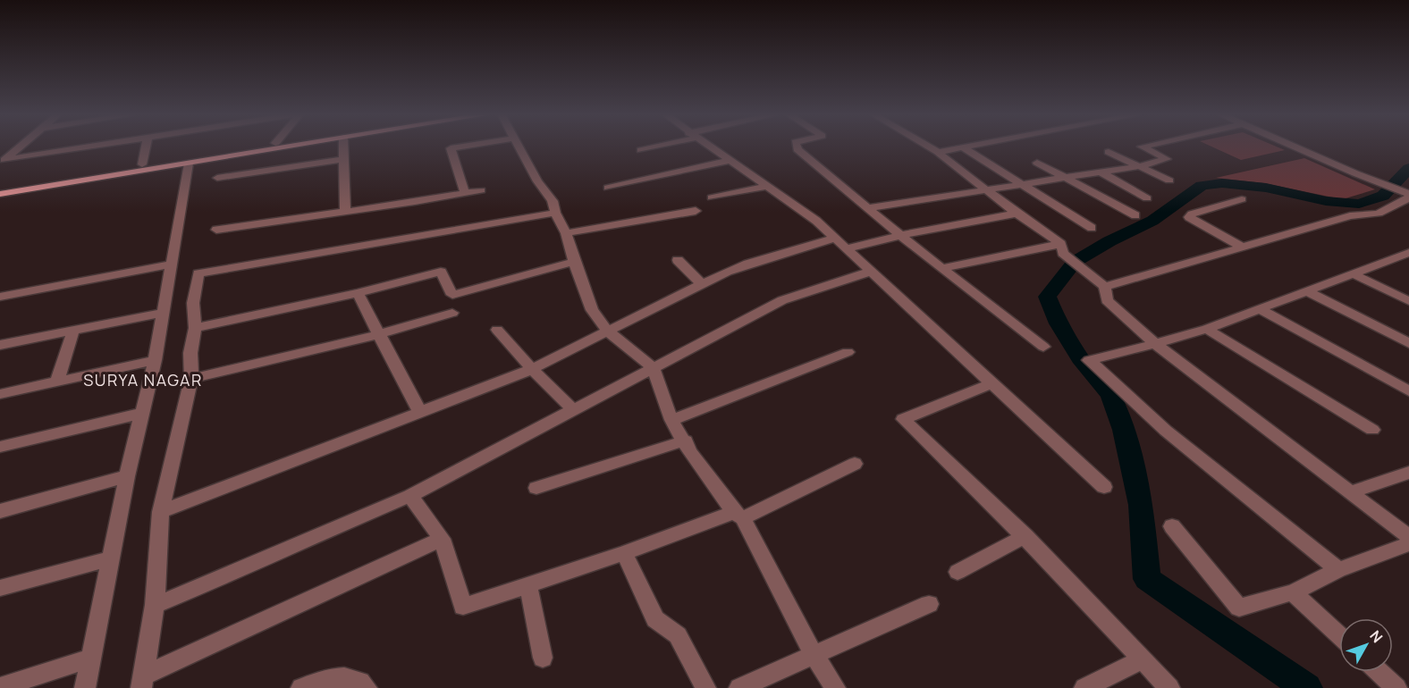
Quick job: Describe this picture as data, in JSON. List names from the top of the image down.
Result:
{
  "districts": ["SURYA NAGAR"],
  "north": "top right"
}
